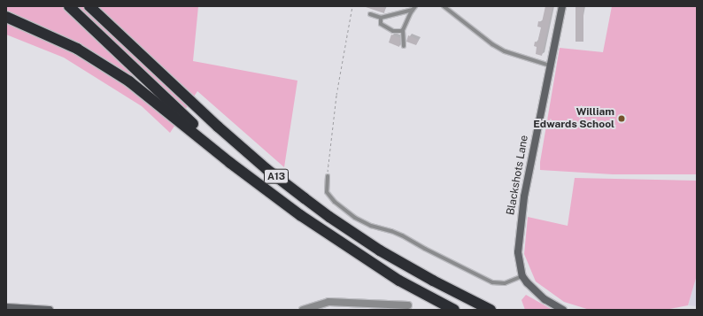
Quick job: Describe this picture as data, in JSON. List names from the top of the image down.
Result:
{
  "streets": {
    "highway": ["A13"],
    "street": ["Blackshots Lane"]
  },
  "places": ["William Edwards School"]
}
